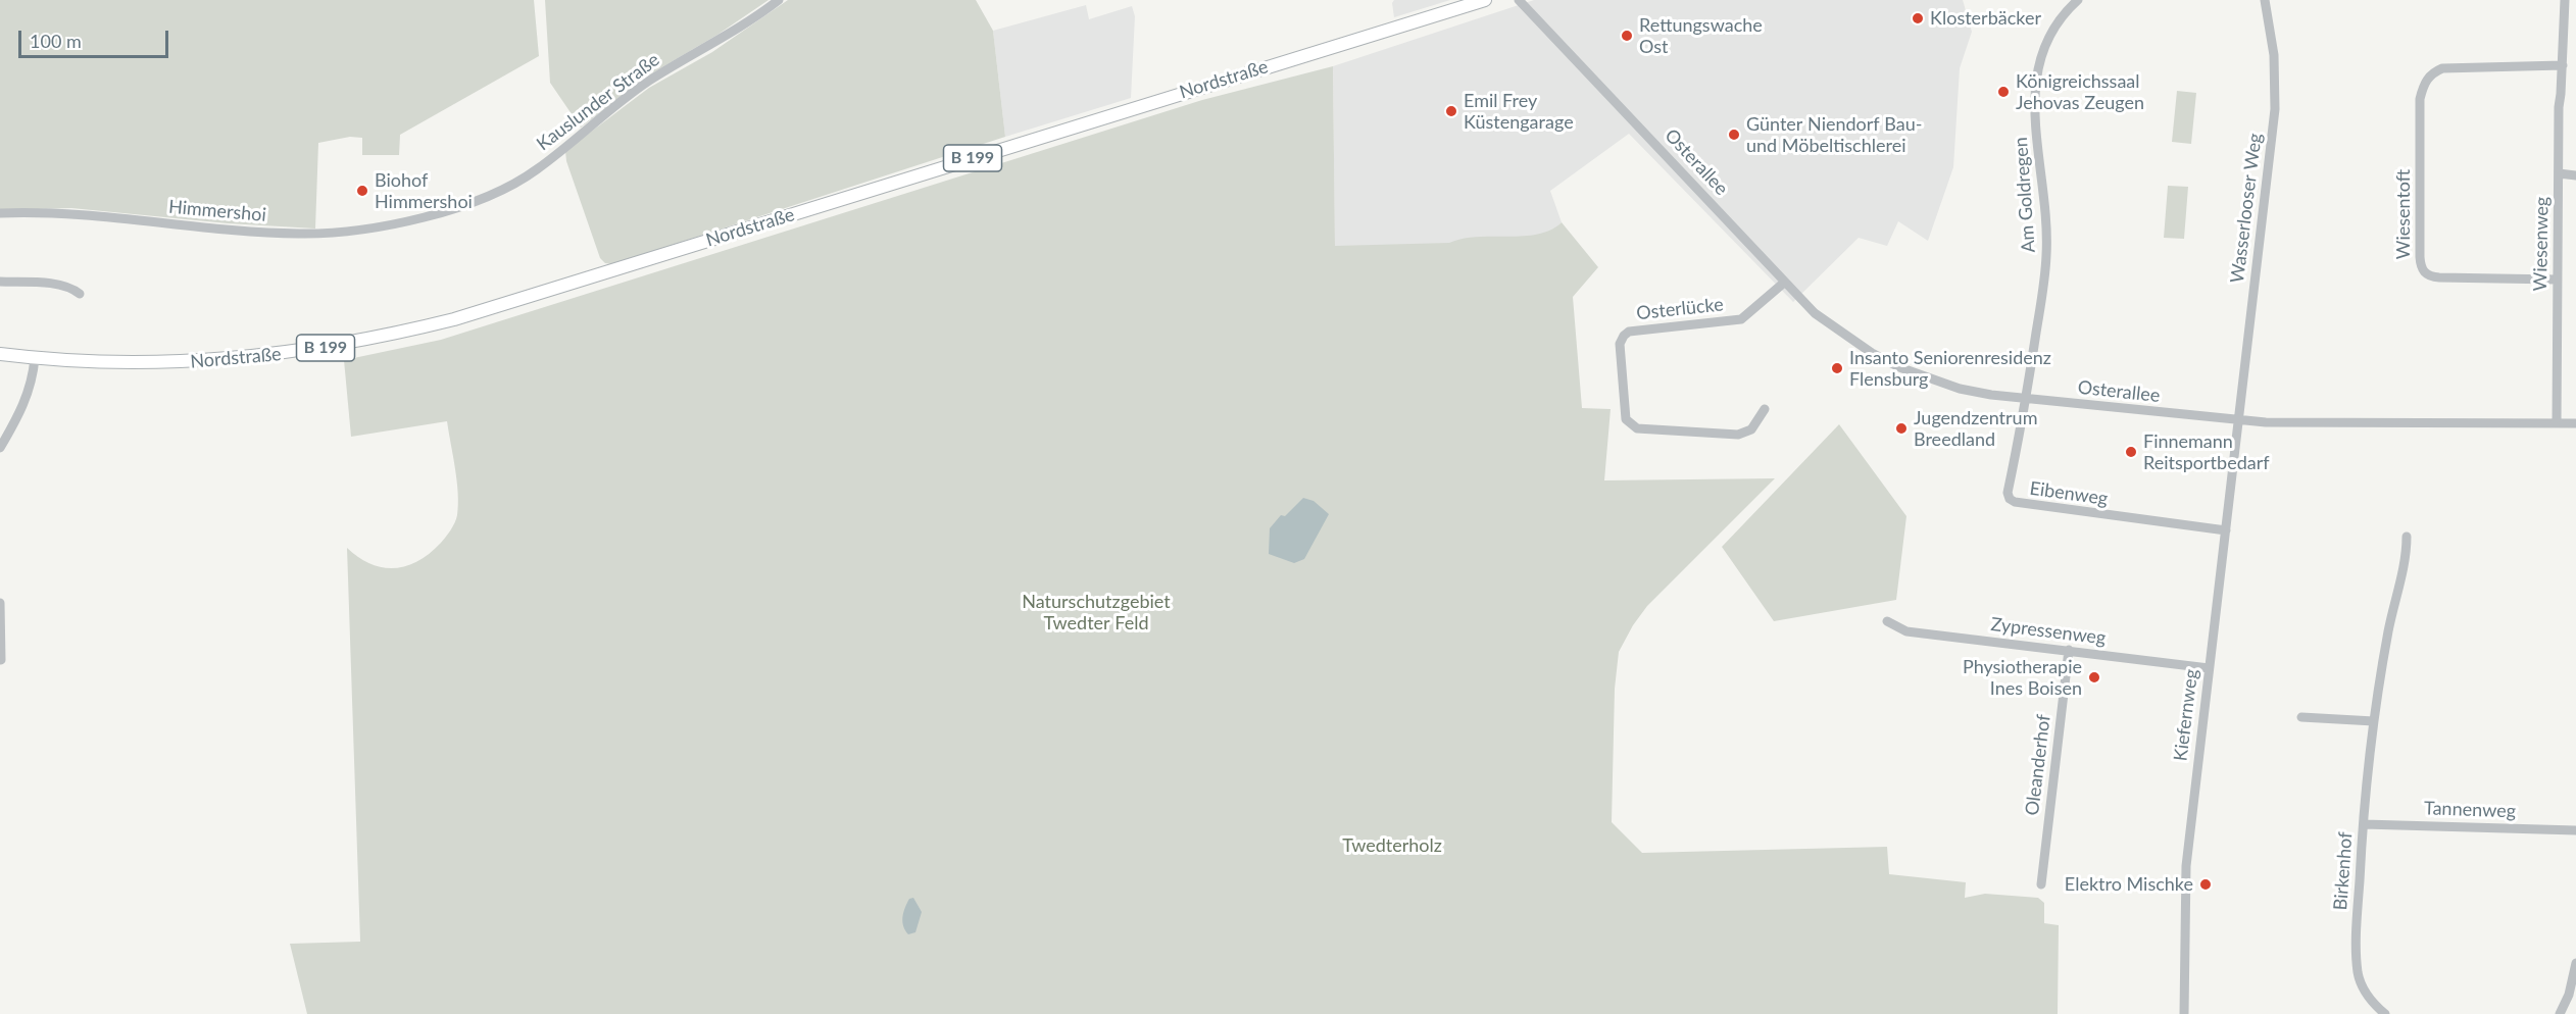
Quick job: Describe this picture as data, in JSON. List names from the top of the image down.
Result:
{
  "streets": {
    "main road": ["Nordstraße", "B 199"],
    "street": [
      "Kauslunder Straße",
      "Osterallee",
      "Am Goldregen",
      "Wasserlooser Weg",
      "Himmershoi",
      "Wiesentoft",
      "Wiesenweg",
      "Osterlücke",
      "Eibenweg",
      "Zypressenweg",
      "Kiefernweg",
      "Oleanderhof",
      "Tannenweg",
      "Birkenhof"
    ]
  },
  "crossings": [
    ["Kauslunder Straße", "Himmershoi"],
    ["Osterallee", "Am Goldregen"],
    ["Osterallee", "Wasserlooser Weg"],
    ["Osterallee", "Wiesenweg"],
    ["Osterallee", "Osterlücke"],
    ["Osterallee", "Eibenweg"],
    ["Osterallee", "Kiefernweg"],
    ["Am Goldregen", "Eibenweg"],
    ["Wasserlooser Weg", "Kiefernweg"],
    ["Wiesentoft", "Wiesenweg"],
    ["Eibenweg", "Kiefernweg"],
    ["Zypressenweg", "Kiefernweg"],
    ["Zypressenweg", "Oleanderhof"],
    ["Tannenweg", "Birkenhof"]
  ],
  "parks": ["Naturschutzgebiet Twedter Feld", "Twedterholz"],
  "places": [
    "Klosterbäcker",
    "Rettungswache Ost",
    "Königreichssaal Jehovas Zeugen",
    "Emil Frey Küstengarage",
    "Günter Niendorf Bau- und Möbeltischlerei",
    "Biohof Himmershoi",
    "Insanto Seniorenresidenz Flensburg",
    "Jugendzentrum Breedland",
    "Finnemann Reitsportbedarf",
    "Physiotherapie Ines Boisen",
    "Elektro Mischke"
  ],
  "scale_bar": "100 m"
}
